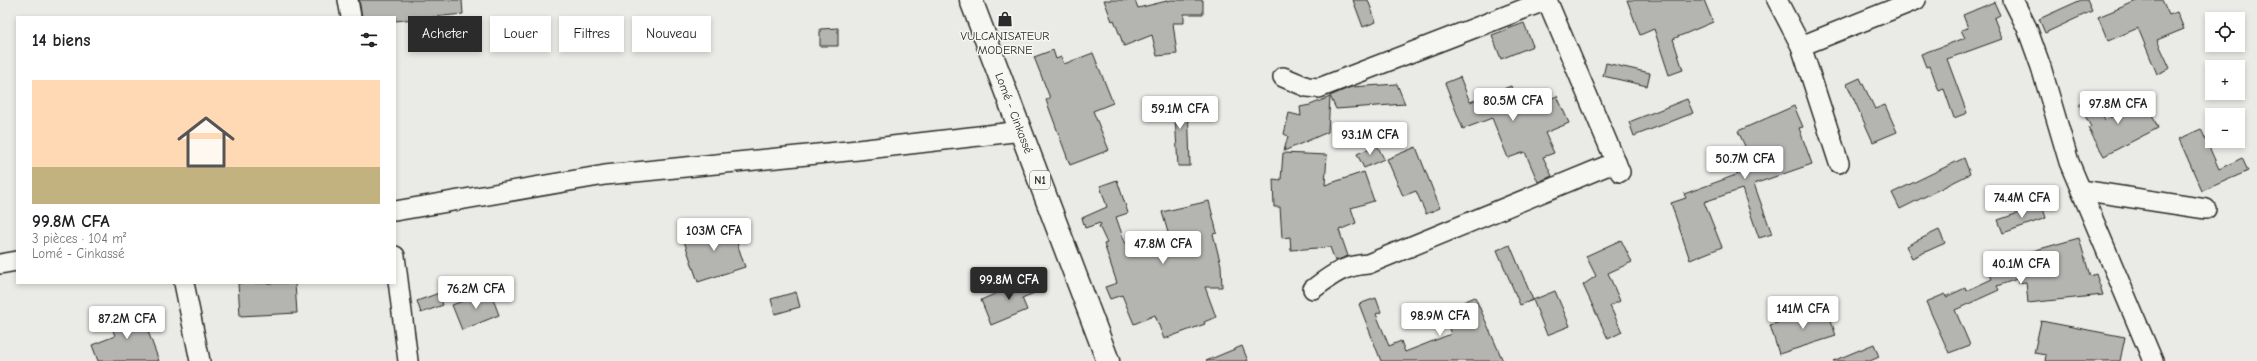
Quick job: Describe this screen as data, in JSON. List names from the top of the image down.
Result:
{
  "streets": {
    "highway": ["Lomé - Cinkassé", "N1"]
  },
  "places": {
    "shop": ["VULCANISATEUR MODERNE"]
  },
  "page": {
    "map_buttons": ["+", "−"],
    "chip": [
      "Acheter",
      "Louer",
      "Filtres",
      "Nouveau"
    ],
    "heading": "14 biens",
    "list": [
      {
        "name": "99.8M CFA",
        "note": "3 pièces · 104 m² · Lomé - Cinkassé"
      }
    ],
    "price": [
      "80.5M CFA",
      "97.8M CFA",
      "59.1M CFA",
      "93.1M CFA",
      "50.7M CFA",
      "74.4M CFA",
      "103M CFA",
      "47.8M CFA",
      "40.1M CFA",
      "99.8M CFA",
      "76.2M CFA",
      "141M CFA",
      "98.9M CFA",
      "87.2M CFA"
    ]
  }
}
